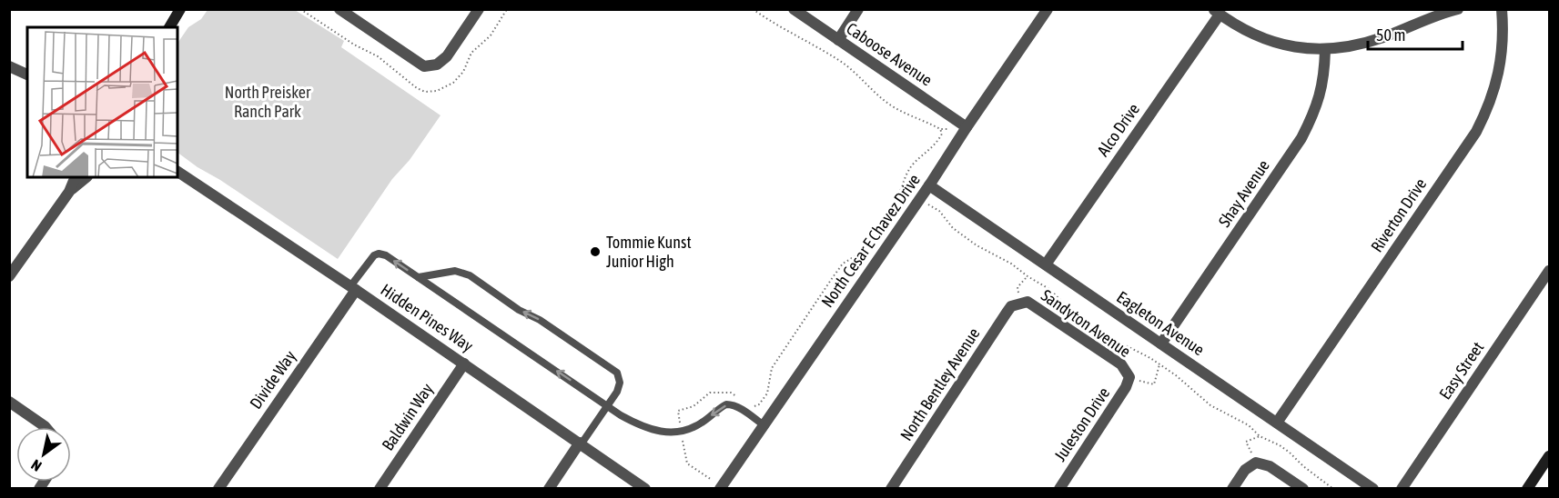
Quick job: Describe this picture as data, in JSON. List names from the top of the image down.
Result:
{
  "streets": {
    "street": [
      "Caboose Avenue",
      "Alco Drive",
      "Shay Avenue",
      "Riverton Drive",
      "North Cesar E Chavez Drive",
      "Hidden Pines Way",
      "Sandyton Avenue",
      "Eagleton Avenue",
      "Easy Street",
      "Divide Way",
      "North Bentley Avenue",
      "Baldwin Way",
      "Juleston Drive"
    ]
  },
  "crossings": [
    ["Caboose Avenue", "North Cesar E Chavez Drive"],
    ["Alco Drive", "Eagleton Avenue"],
    ["Shay Avenue", "Eagleton Avenue"],
    ["Riverton Drive", "Eagleton Avenue"],
    ["North Cesar E Chavez Drive", "Eagleton Avenue"],
    ["Hidden Pines Way", "Divide Way"],
    ["Hidden Pines Way", "Baldwin Way"],
    ["Sandyton Avenue", "North Bentley Avenue"],
    ["Sandyton Avenue", "Juleston Drive"]
  ],
  "parks": ["North Preisker Ranch Park"],
  "places": ["Tommie Kunst Junior High"],
  "scale_bar": "50 m",
  "north": "bottom left"
}
